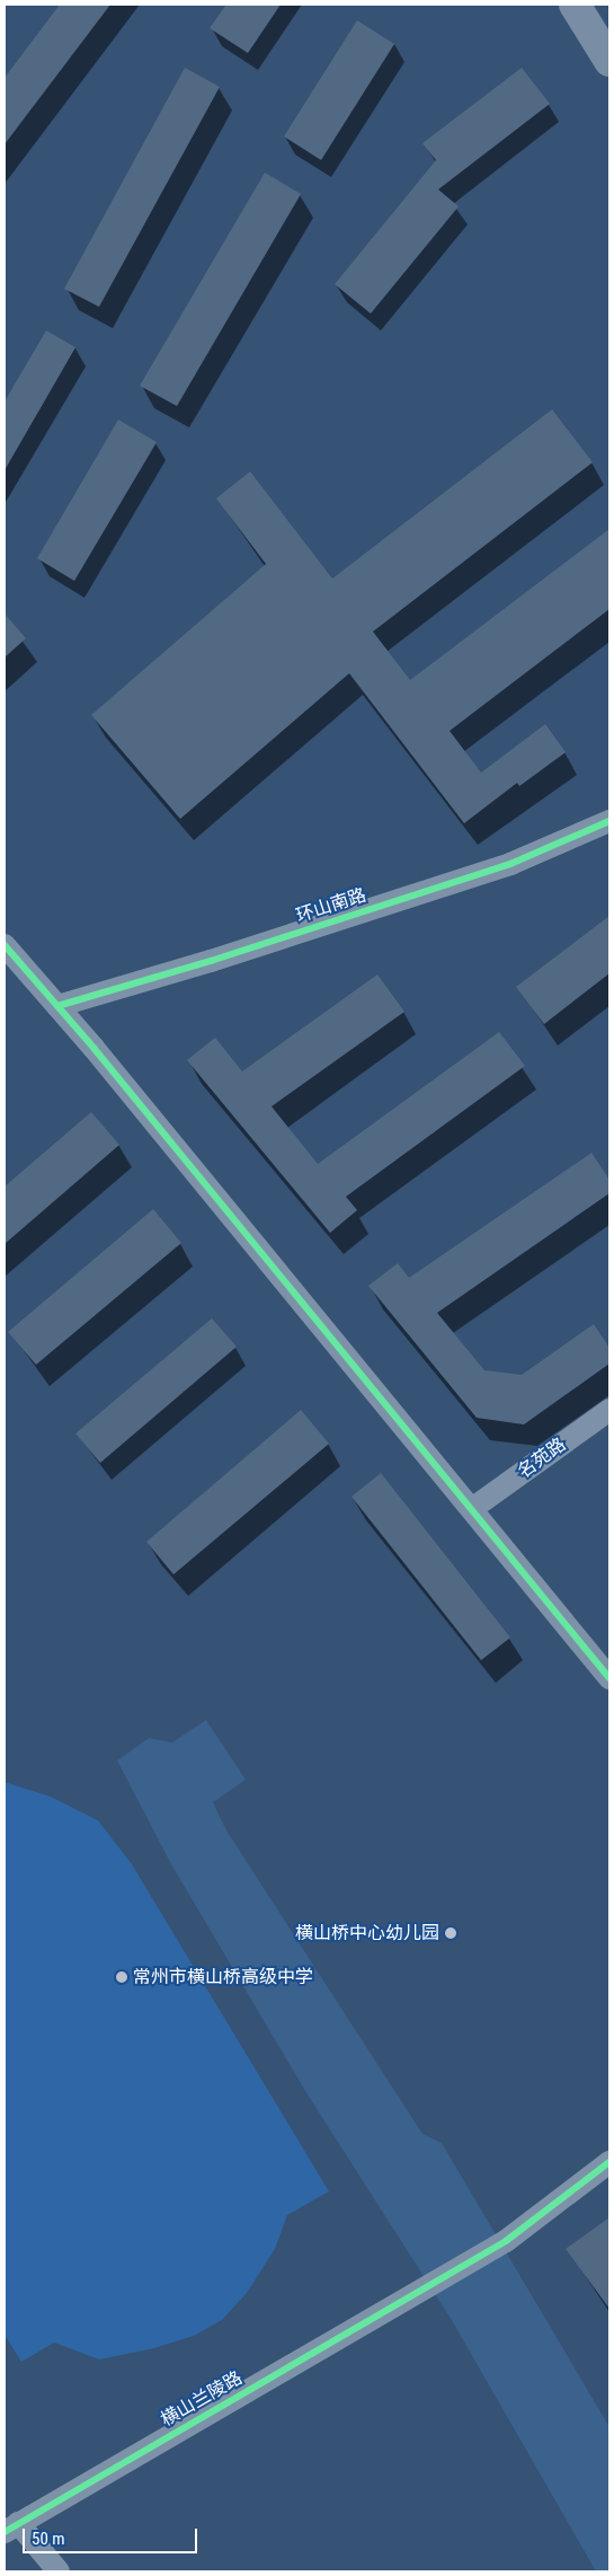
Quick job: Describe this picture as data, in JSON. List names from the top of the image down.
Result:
{
  "streets": {
    "street": ["环山南路", "名苑路", "横山兰陵路"]
  },
  "places": ["横山桥中心幼儿园", "常州市横山桥高级中学"],
  "scale_bar": "50 m"
}
